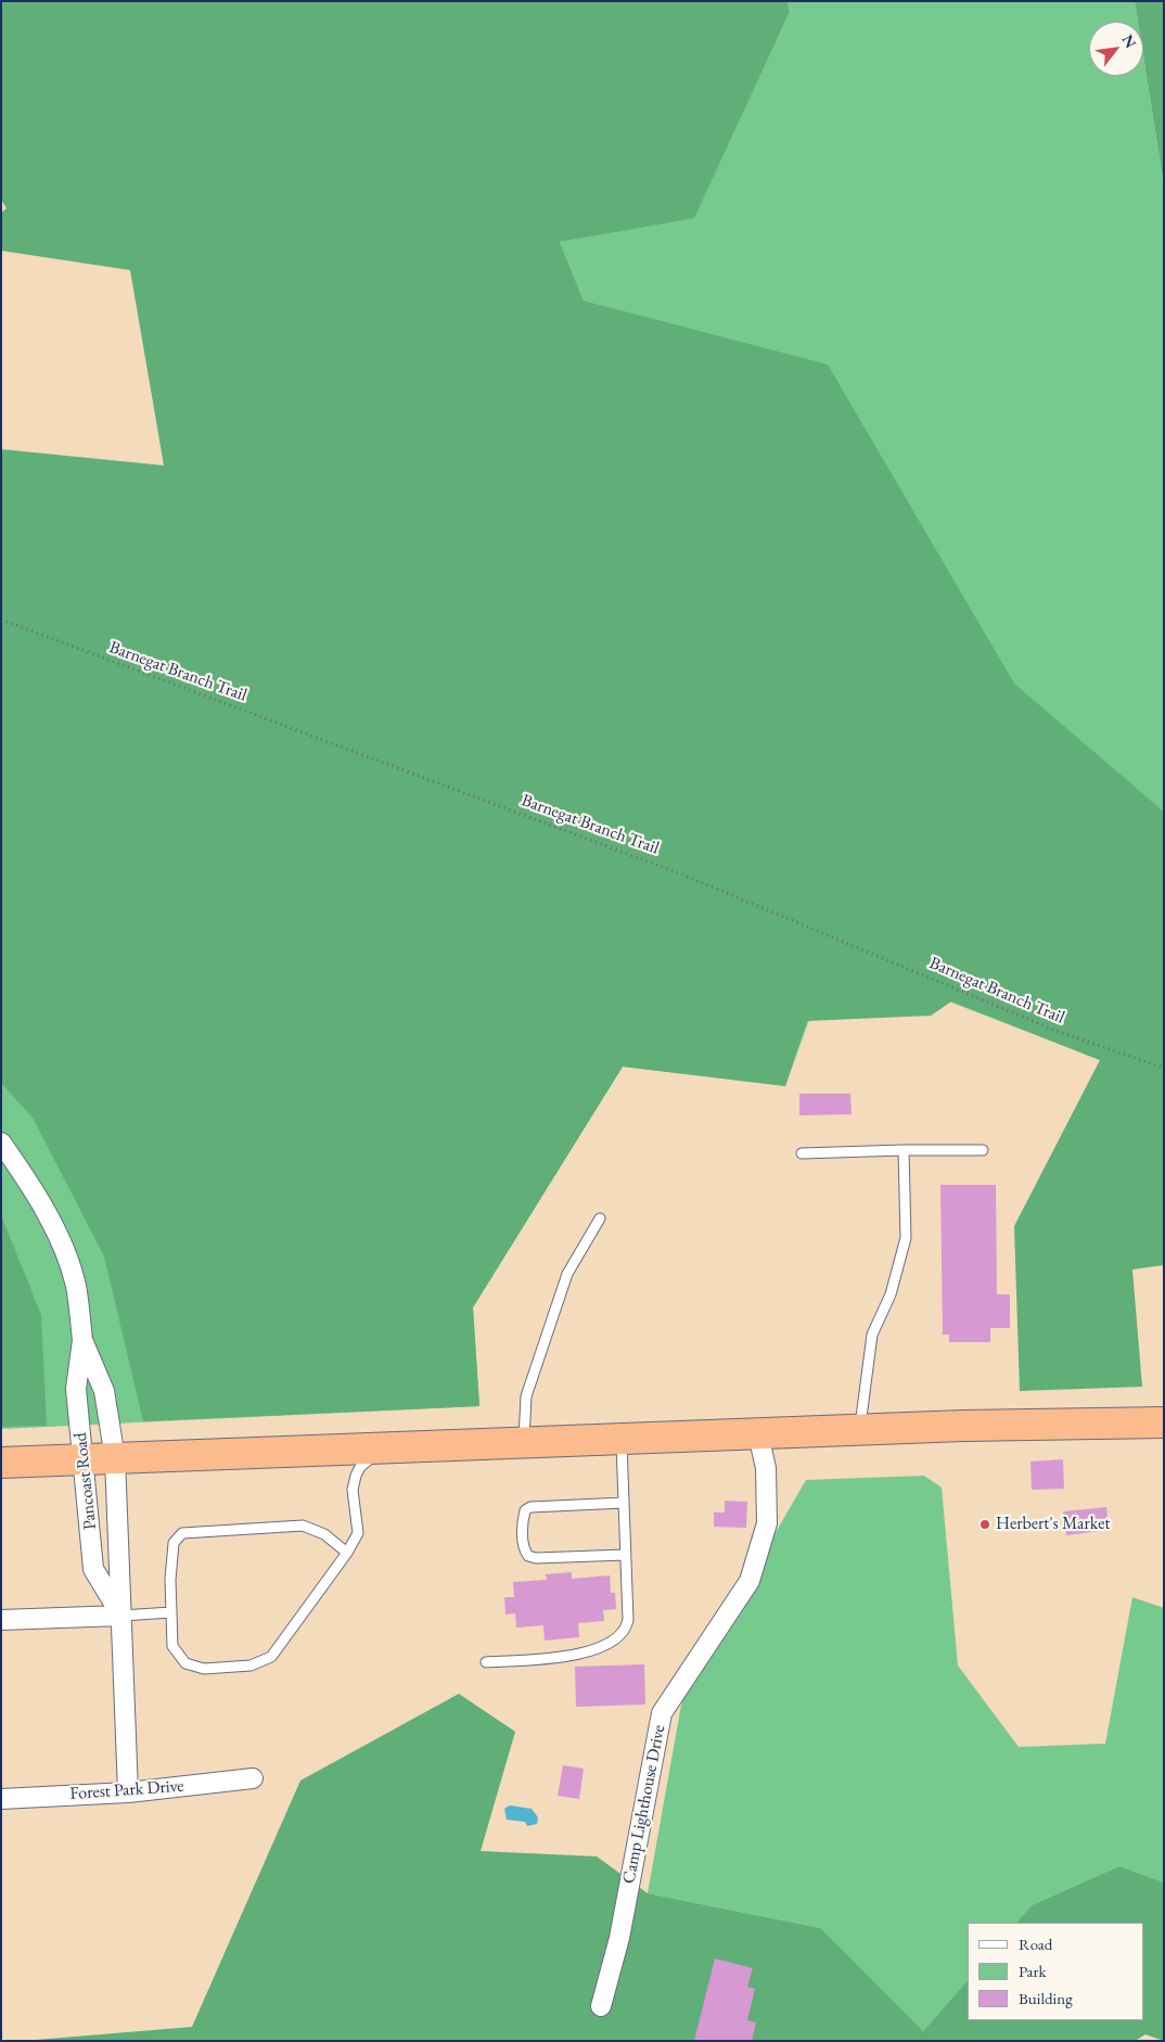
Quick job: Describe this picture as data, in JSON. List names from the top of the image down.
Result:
{
  "streets": {
    "street": ["Pancoast Road", "Forest Park Drive", "Camp Lighthouse Drive"],
    "path": ["Barnegat Branch Trail"]
  },
  "crossings": [
    ["Pancoast Road", "Forest Park Drive"]
  ],
  "places": ["Herbert's Market"],
  "legend": ["Road", "Park", "Building"],
  "north": "top right"
}
